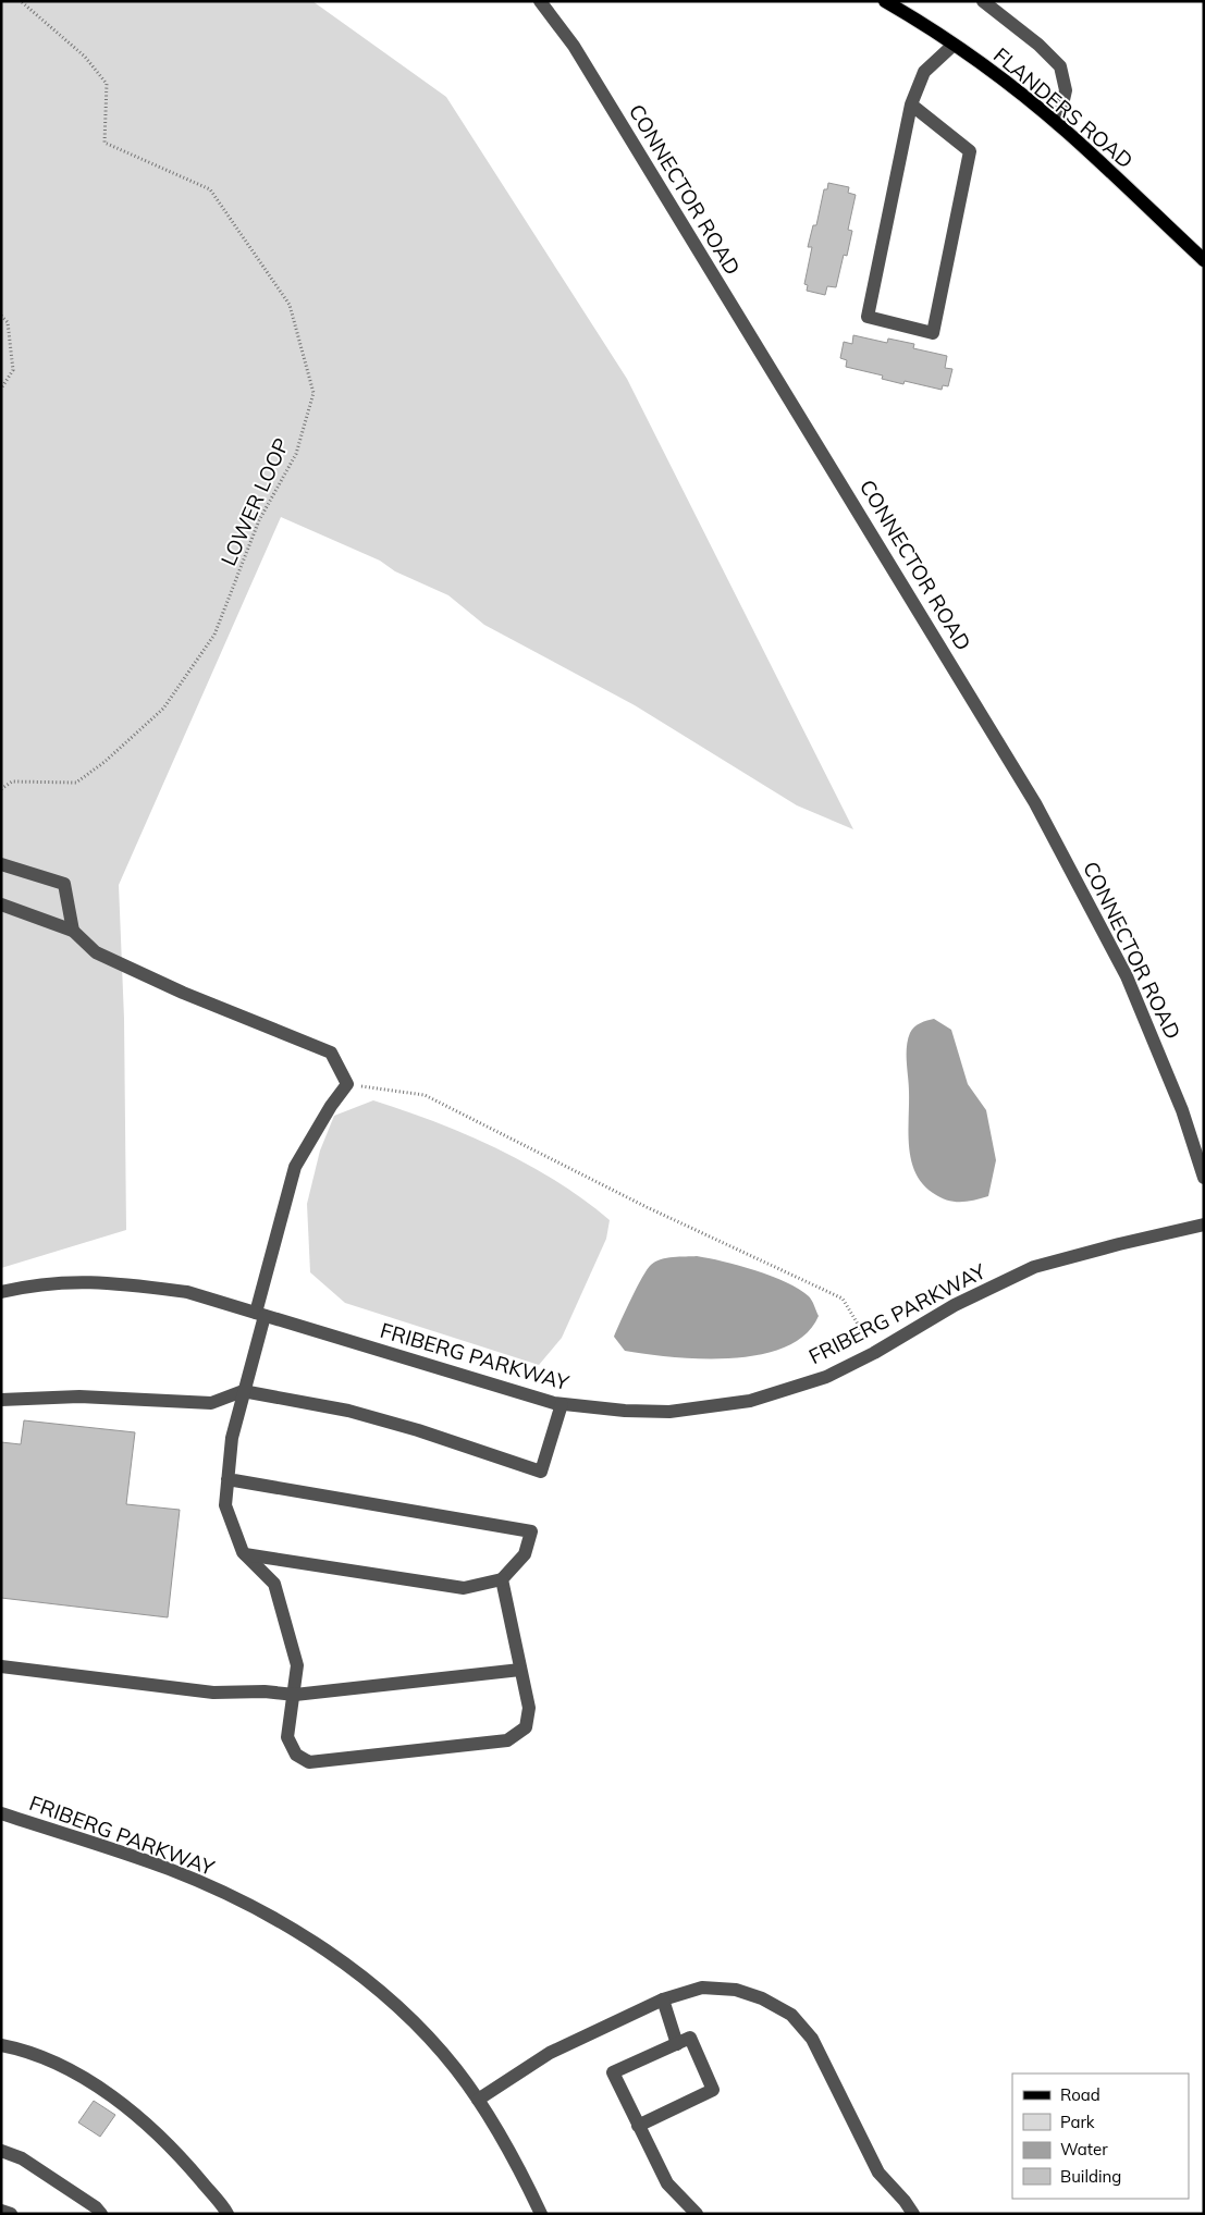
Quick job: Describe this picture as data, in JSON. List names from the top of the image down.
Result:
{
  "streets": {
    "main road": ["FLANDERS ROAD"],
    "street": ["CONNECTOR ROAD", "FRIBERG PARKWAY"],
    "path": ["LOWER LOOP"]
  },
  "legend": [
    "Road",
    "Park",
    "Water",
    "Building"
  ]
}
